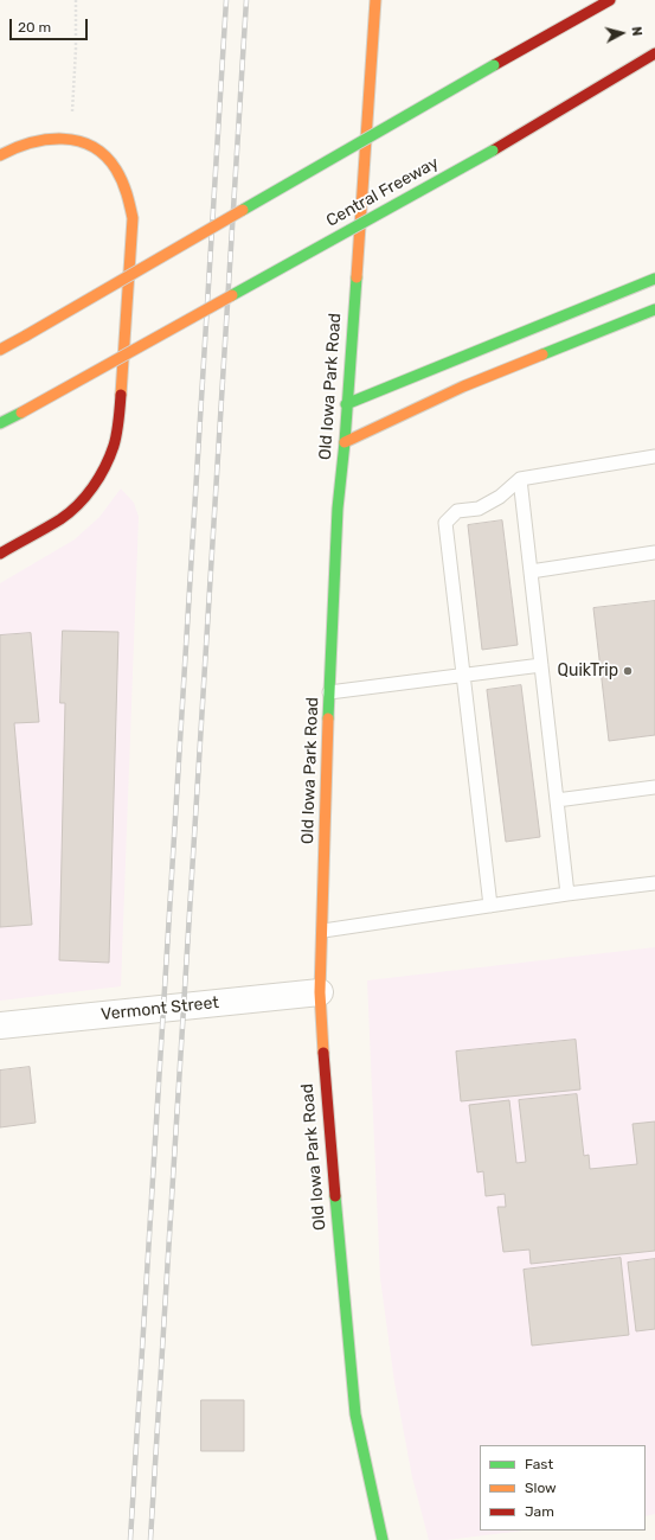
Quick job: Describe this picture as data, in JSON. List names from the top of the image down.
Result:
{
  "streets": {
    "main road": ["Central Freeway", "Old Iowa Park Road"],
    "street": ["Vermont Street"]
  },
  "crossings": [
    ["Old Iowa Park Road", "Vermont Street"]
  ],
  "places": ["QuikTrip"],
  "legend": ["Fast", "Slow", "Jam"],
  "scale_bar": "20 m",
  "north": "right"
}
